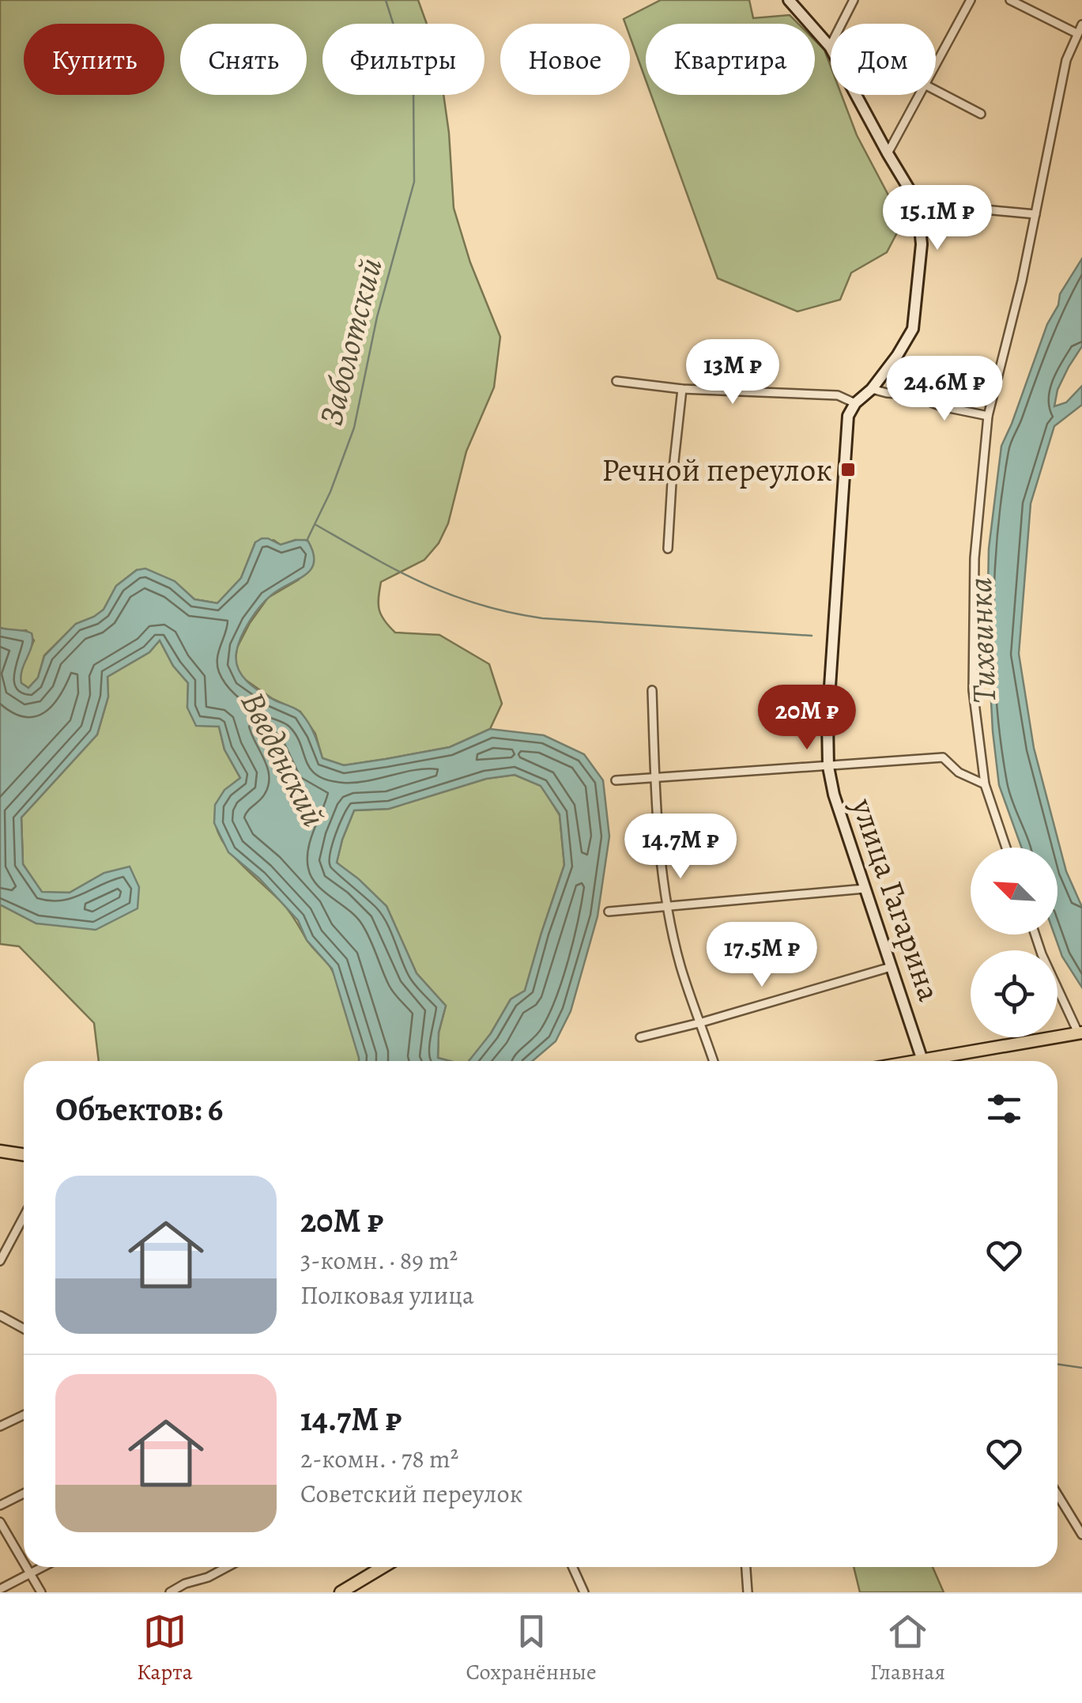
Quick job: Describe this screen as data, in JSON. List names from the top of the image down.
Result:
{
  "streets": {
    "street": ["улица Гагарина"]
  },
  "water": ["Заболотский", "Тихвинка", "Введенский"],
  "places": {
    "transit": ["Речной переулок"]
  },
  "north": "top left",
  "page": {
    "chip": [
      "Купить",
      "Снять",
      "Фильтры",
      "Новое",
      "Квартира",
      "Дом"
    ],
    "price": [
      "15.1M ₽",
      "13M ₽",
      "24.6M ₽",
      "20M ₽",
      "14.7M ₽",
      "17.5M ₽"
    ],
    "heading": "Объектов: 6",
    "list": [
      {
        "name": "20M ₽",
        "note": "3-комн. · 89 m² · Полковая улица"
      },
      {
        "name": "14.7M ₽",
        "note": "2-комн. · 78 m² · Советский переулок"
      }
    ],
    "tabs": ["Карта", "Сохранённые", "Главная"]
  }
}
